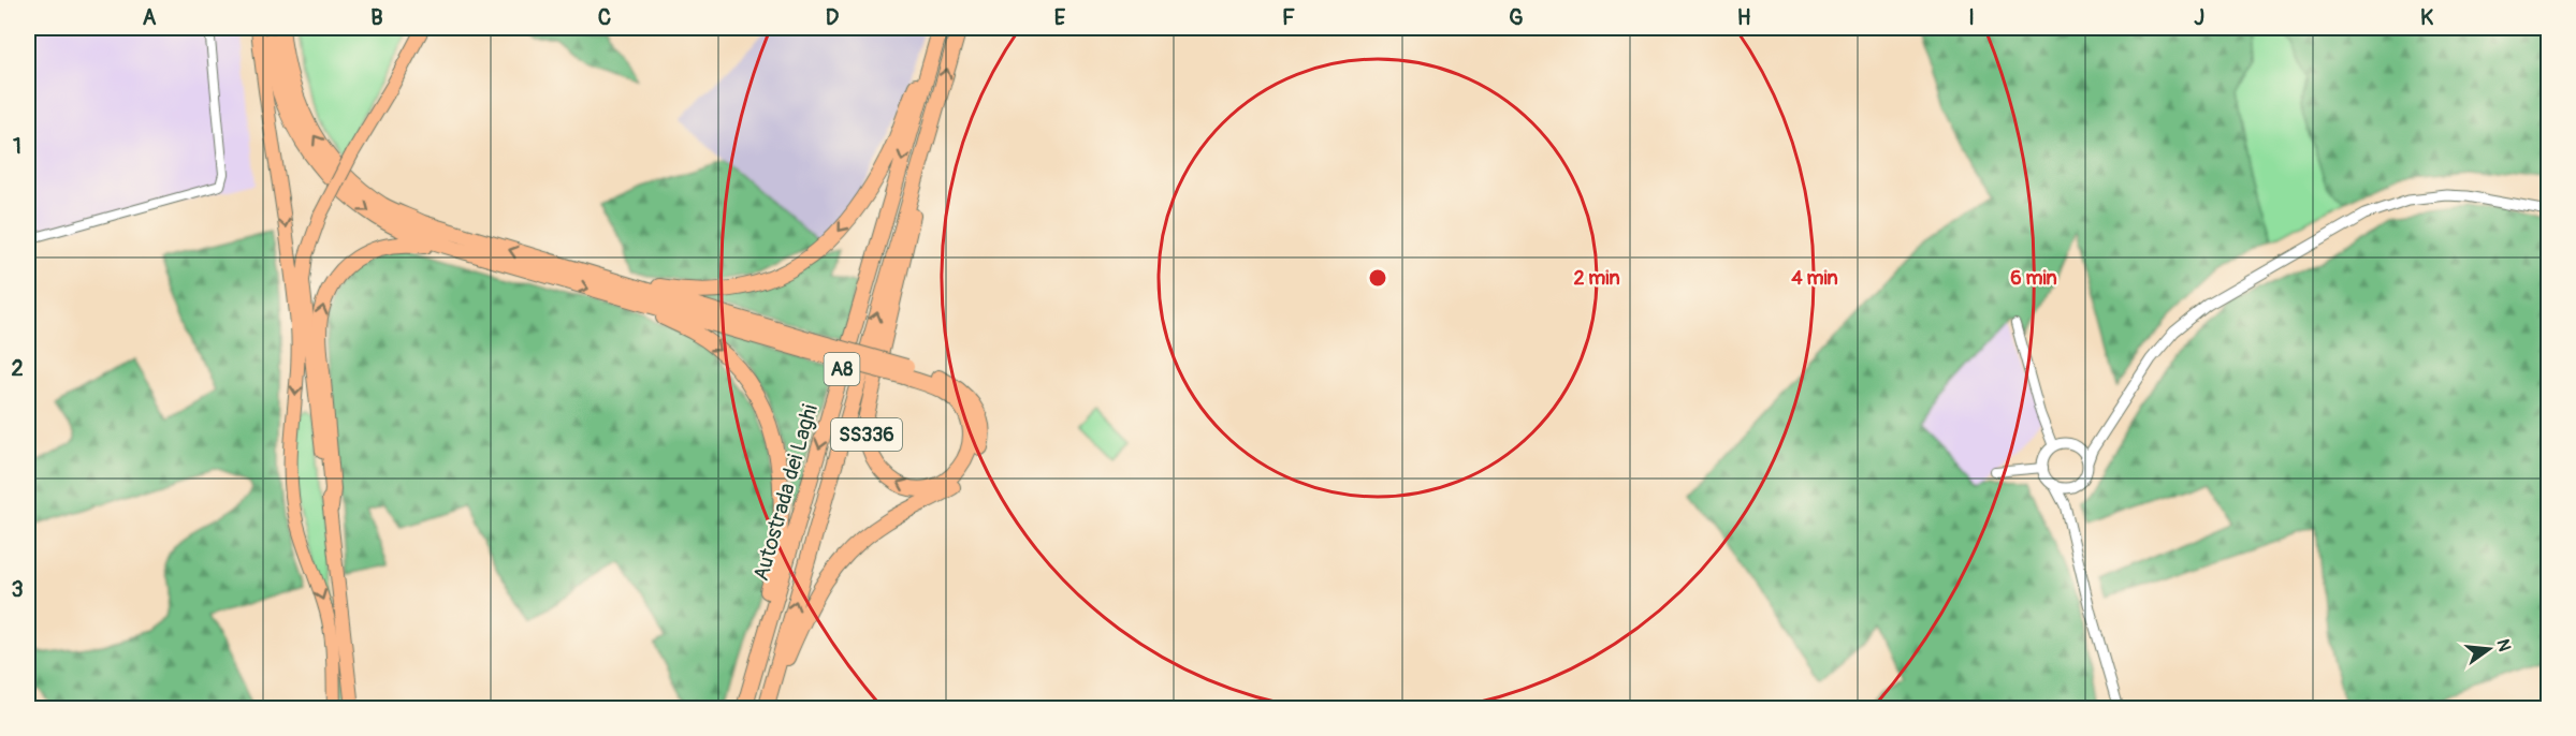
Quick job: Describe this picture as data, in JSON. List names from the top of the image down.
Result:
{
  "streets": {
    "highway": ["A8", "SS336", "Autostrada dei Laghi"]
  },
  "crossings": [
    ["SS336", "Autostrada dei Laghi"]
  ],
  "north": "right",
  "grid": {
    "columns": [
      "A",
      "B",
      "C",
      "D",
      "E",
      "F",
      "G",
      "H",
      "I",
      "J",
      "K"
    ],
    "rows": ["1", "2", "3"]
  },
  "rings": ["2 min", "4 min", "6 min"]
}
